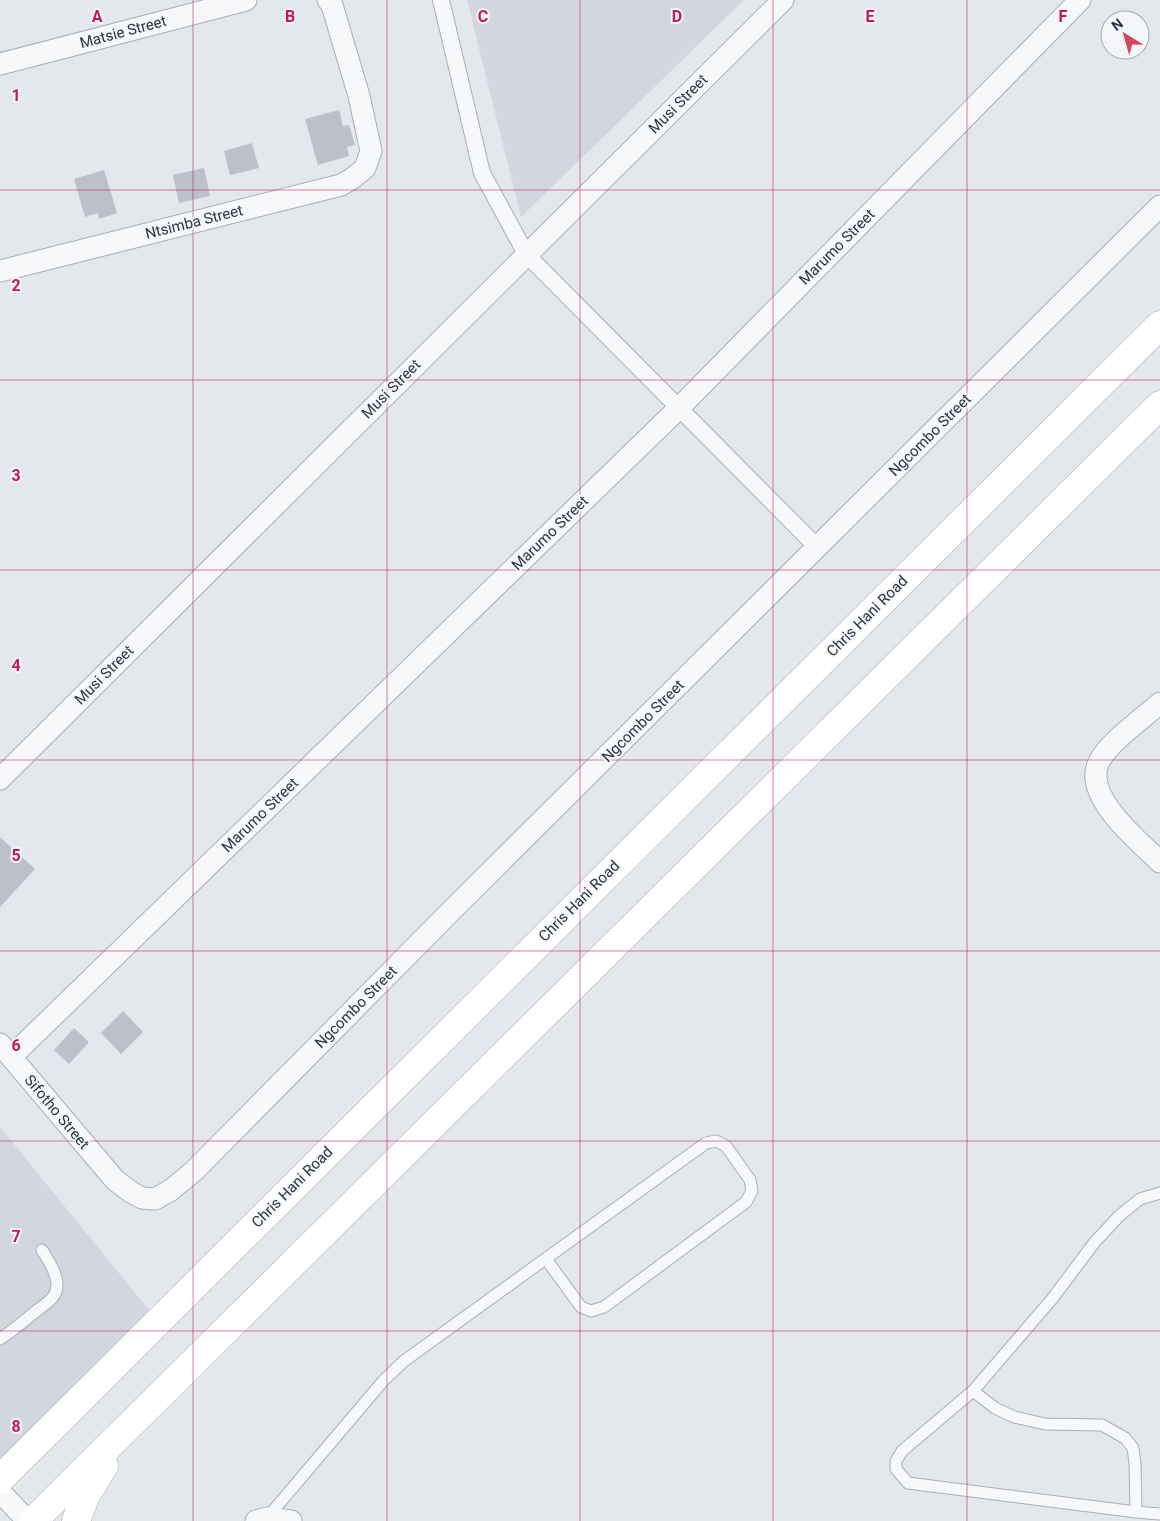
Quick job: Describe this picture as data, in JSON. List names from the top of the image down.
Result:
{
  "streets": {
    "main road": ["Chris Hani Road"],
    "street": [
      "Matsie Street",
      "Musi Street",
      "Ntsimba Street",
      "Marumo Street",
      "Ngcombo Street",
      "Sifotho Street"
    ]
  },
  "crossings": [
    ["Marumo Street", "Sifotho Street"],
    ["Ngcombo Street", "Sifotho Street"]
  ],
  "north": "top left",
  "grid": {
    "columns": [
      "A",
      "B",
      "C",
      "D",
      "E",
      "F"
    ],
    "rows": [
      "1",
      "2",
      "3",
      "4",
      "5",
      "6",
      "7",
      "8"
    ]
  }
}
